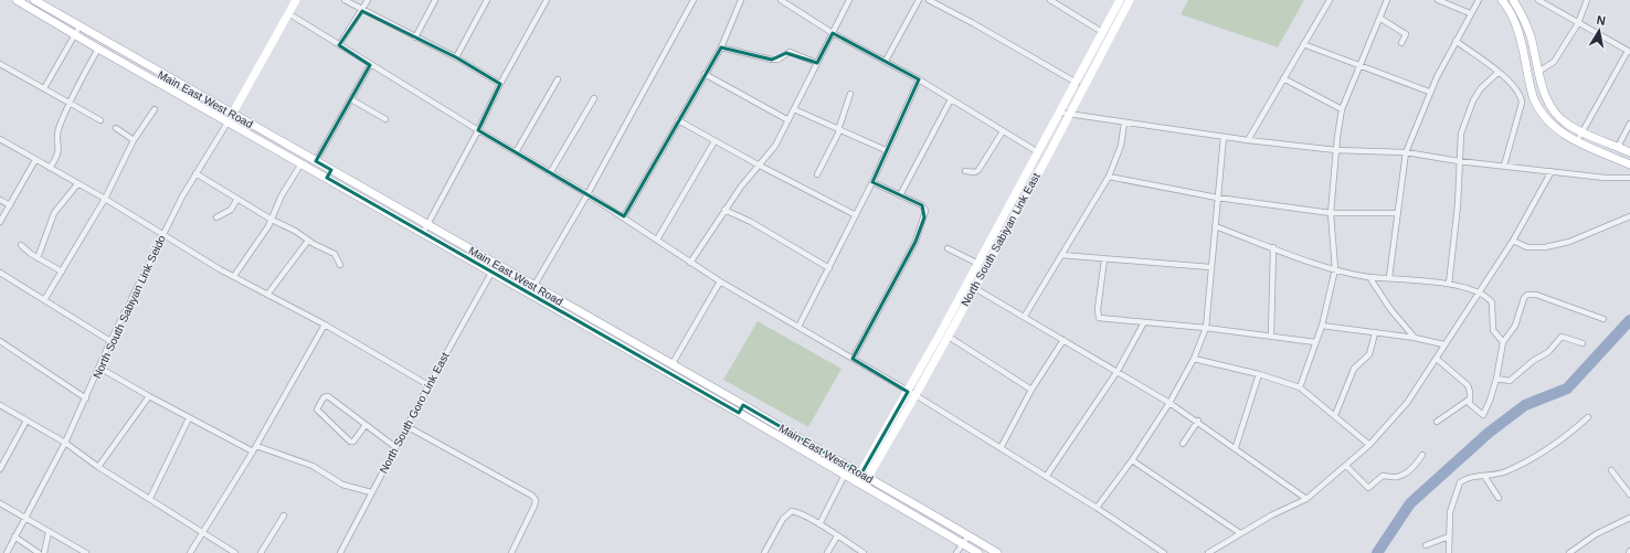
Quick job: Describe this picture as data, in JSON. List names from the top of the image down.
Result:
{
  "streets": {
    "main road": ["Main East West Road", "North South Sabiyan Link East"],
    "street": ["North South Sabiyan Link Seido", "North South Goro Link East"]
  },
  "crossings": [
    ["Main East West Road", "North South Sabiyan Link East"],
    ["Main East West Road", "North South Sabiyan Link Seido"],
    ["Main East West Road", "North South Goro Link East"]
  ],
  "north": "top"
}
